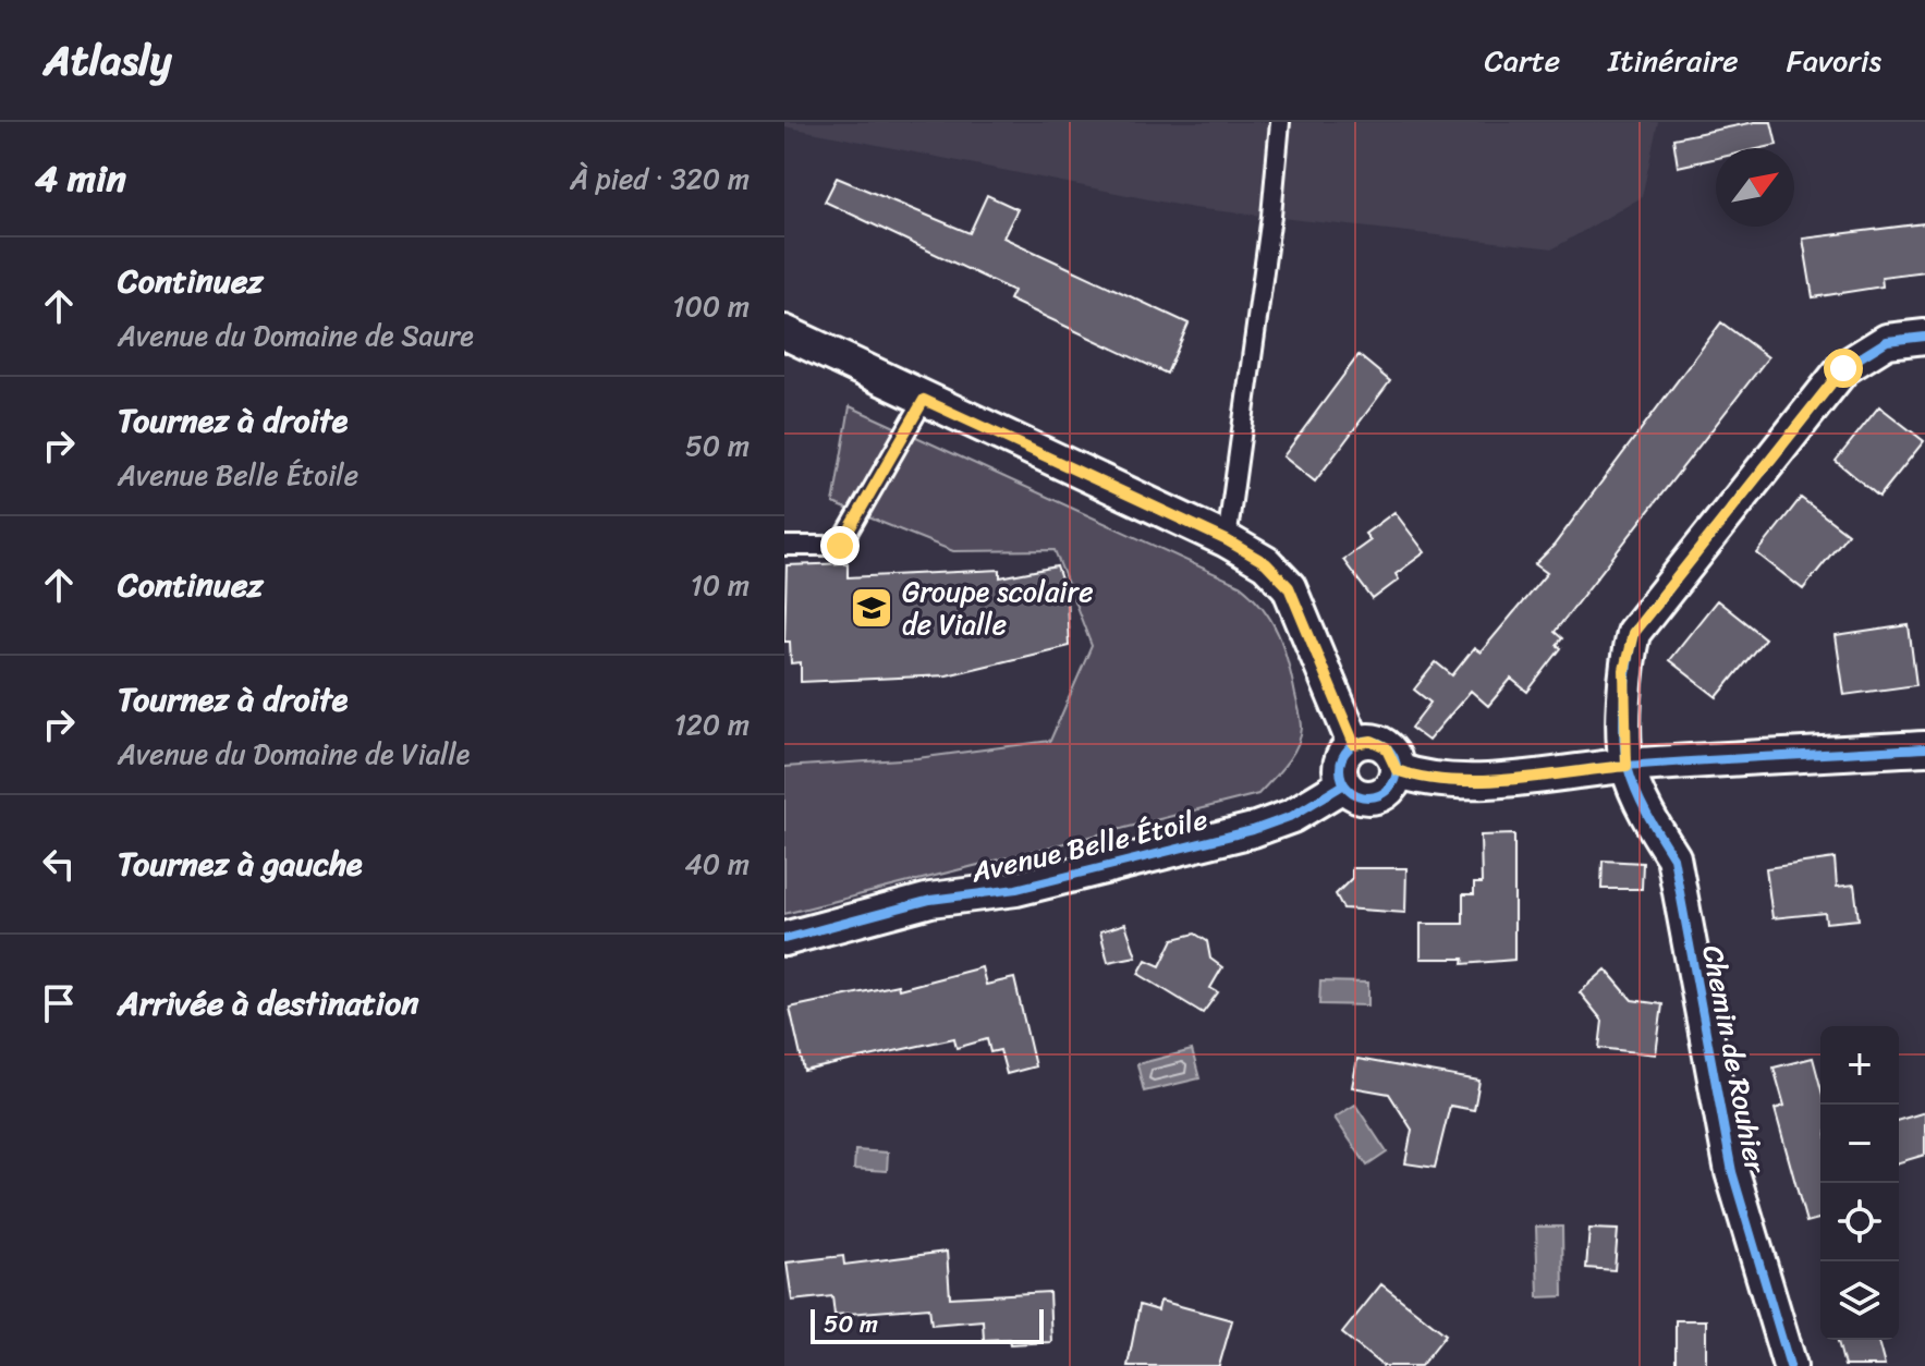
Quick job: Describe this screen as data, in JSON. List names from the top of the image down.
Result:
{
  "streets": {
    "street": ["Avenue Belle Étoile", "Chemin de Rouhier"]
  },
  "places": {
    "school or university": ["Groupe scolaire de Vialle"]
  },
  "scale_bar": "50 m",
  "north": "top right",
  "page": {
    "header": "Atlasly",
    "nav": ["Carte", "Itinéraire", "Favoris"],
    "heading": ["4 min", "À pied · 320 m"],
    "list": [
      ["Continuez", "Avenue du Domaine de Saure", "100 m"],
      ["Tournez à droite", "Avenue Belle Étoile", "50 m"],
      ["Continuez", "10 m"],
      ["Tournez à droite", "Avenue du Domaine de Vialle", "120 m"],
      ["Tournez à gauche", "40 m"],
      "Arrivée à destination"
    ],
    "map_buttons": ["+", "−"],
    "scale": "50 m"
  }
}
